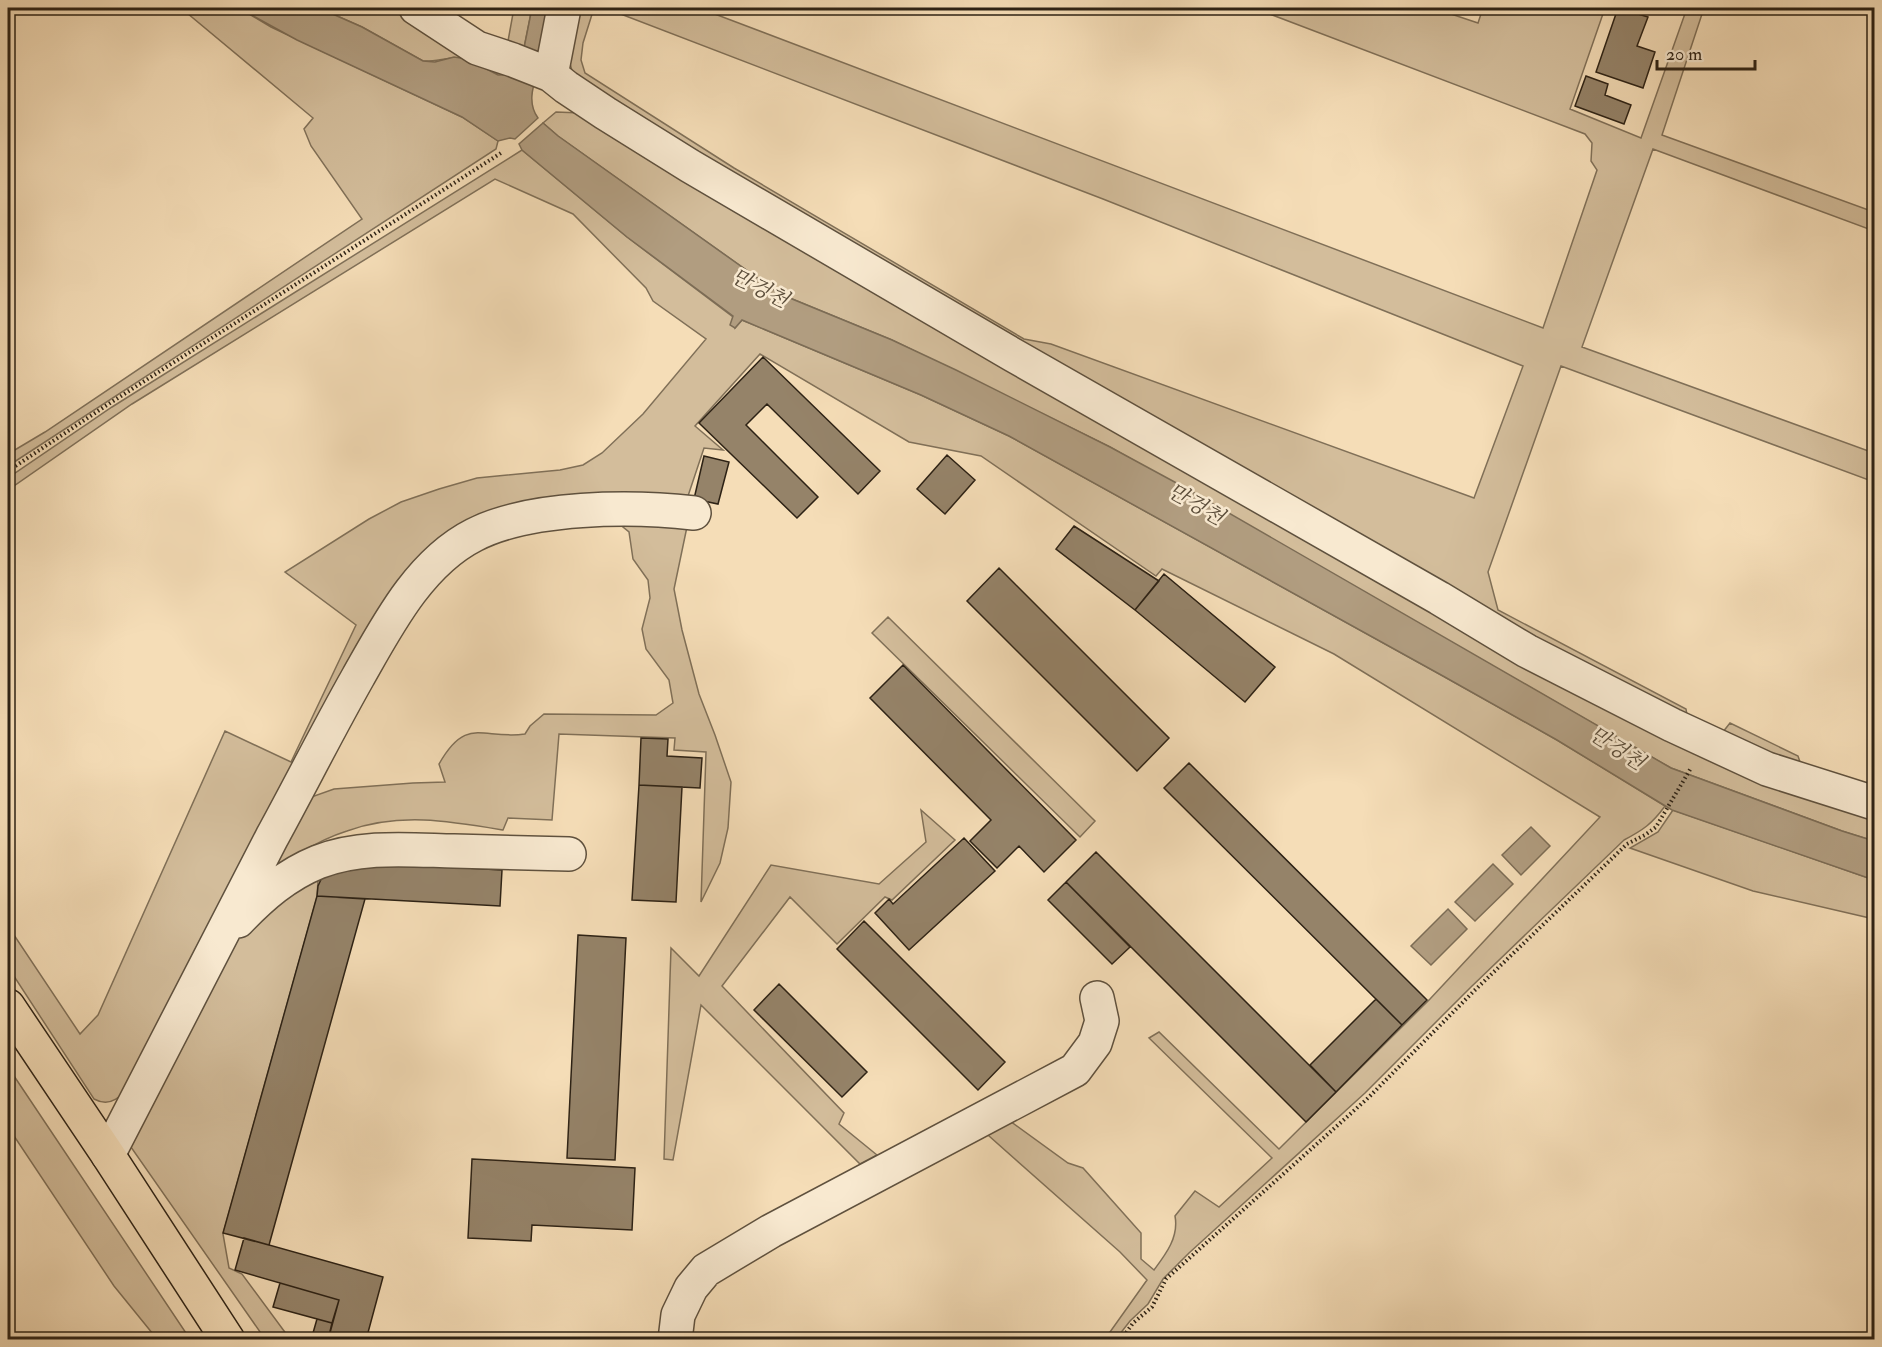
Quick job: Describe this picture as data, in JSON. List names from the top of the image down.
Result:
{
  "water": ["만겅천"],
  "scale_bar": "20 m"
}
